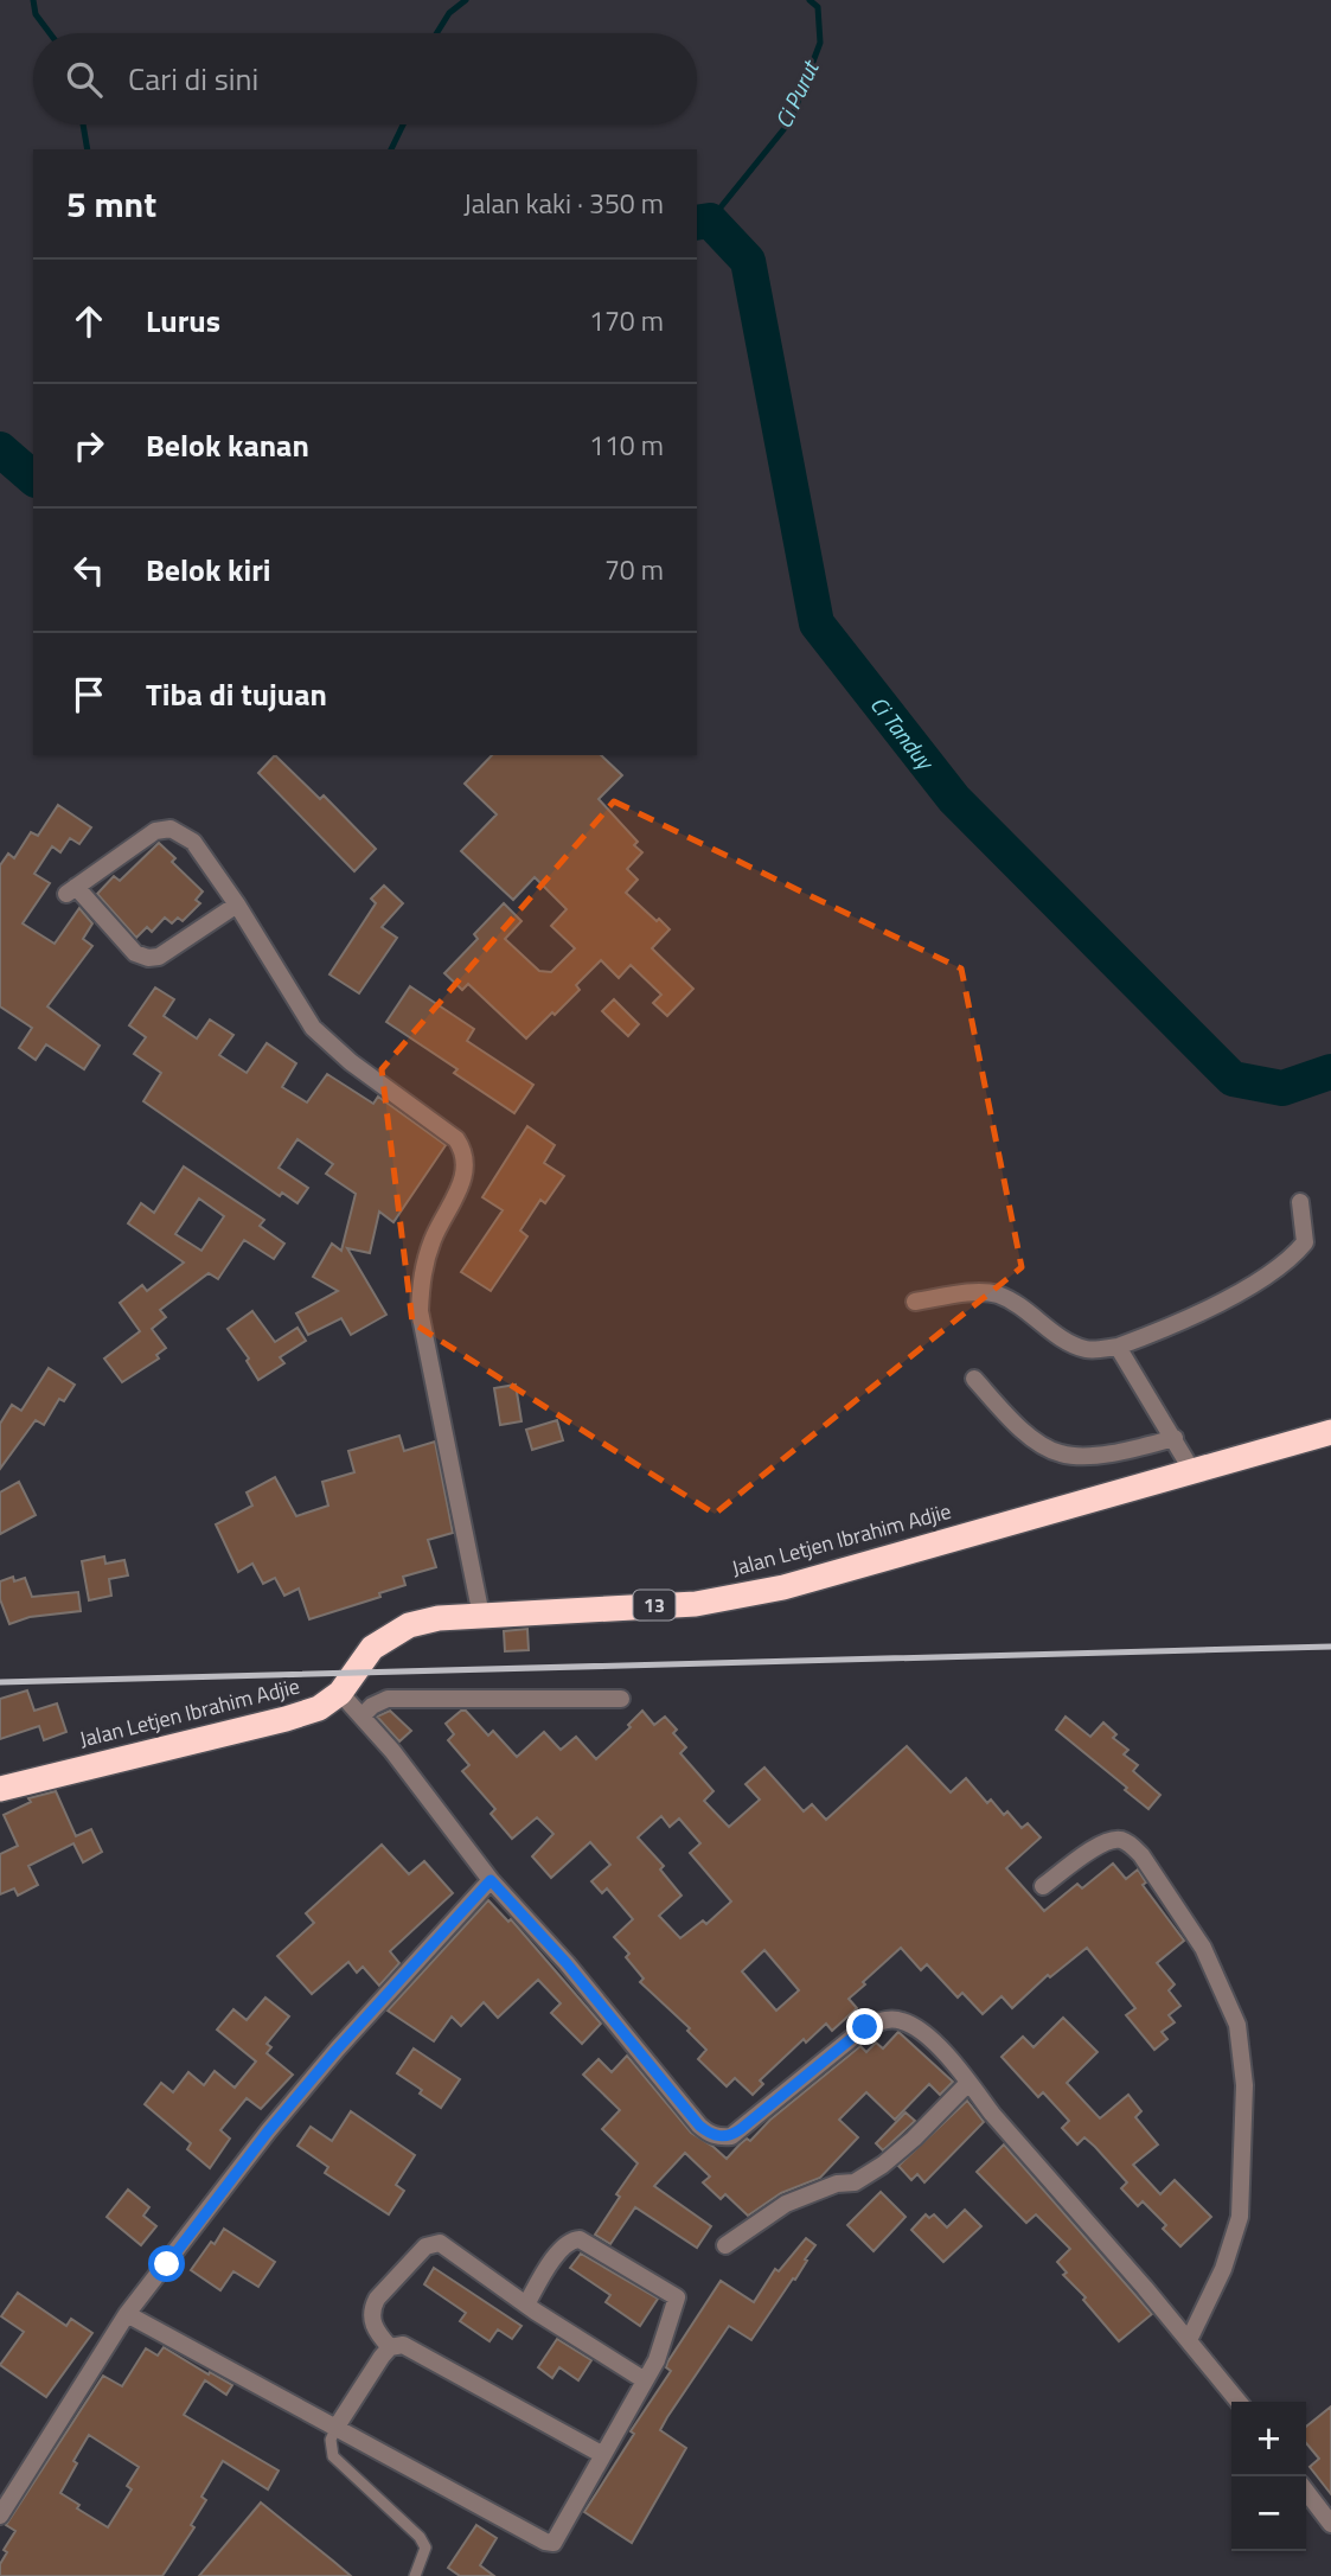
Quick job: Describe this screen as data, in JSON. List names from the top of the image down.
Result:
{
  "streets": {
    "highway": ["Jalan Letjen Ibrahim Adjie", "13"]
  },
  "water": ["Ci Purut", "Ci Tanduy"],
  "page": {
    "search": "Cari di sini",
    "heading": ["5 mnt", "Jalan kaki · 350 m"],
    "list": [
      ["Lurus", "170 m"],
      ["Belok kanan", "110 m"],
      ["Belok kiri", "70 m"],
      "Tiba di tujuan"
    ],
    "map_buttons": ["+", "−"]
  }
}
